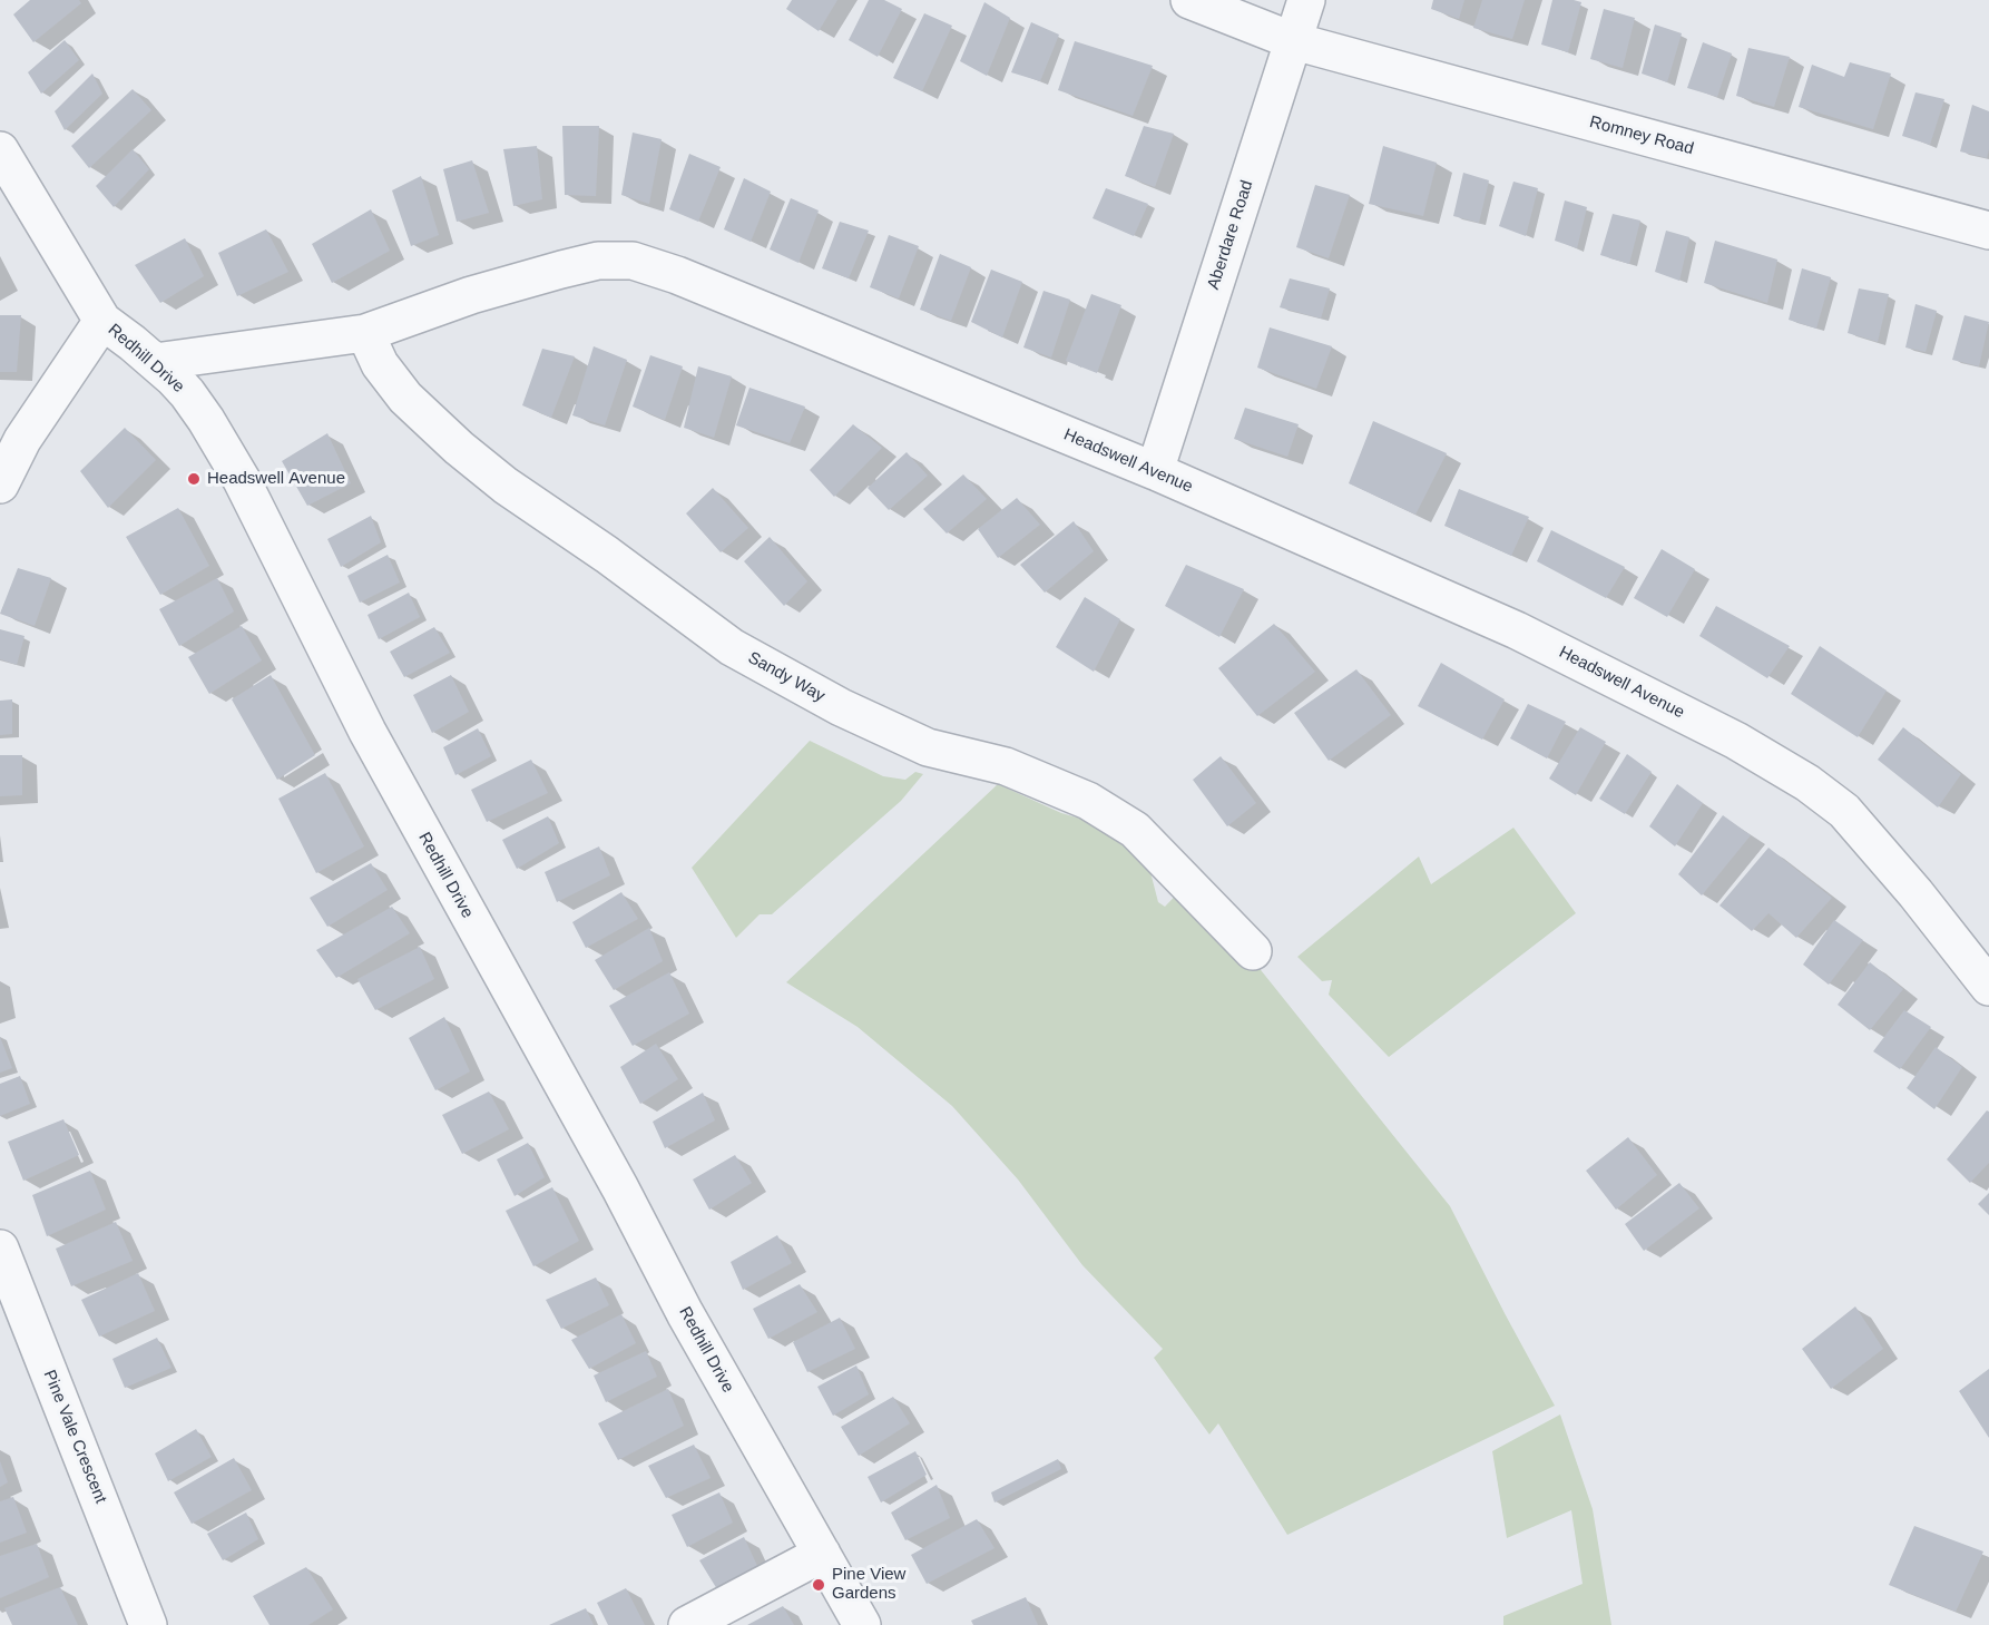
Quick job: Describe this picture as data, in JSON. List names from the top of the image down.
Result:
{
  "streets": {
    "street": [
      "Romney Road",
      "Aberdare Road",
      "Redhill Drive",
      "Headswell Avenue",
      "Sandy Way",
      "Pine Vale Crescent"
    ]
  },
  "crossings": [
    ["Romney Road", "Aberdare Road"],
    ["Aberdare Road", "Headswell Avenue"],
    ["Redhill Drive", "Headswell Avenue"],
    ["Headswell Avenue", "Sandy Way"]
  ],
  "places": ["Headswell Avenue", "Pine View Gardens"]
}
